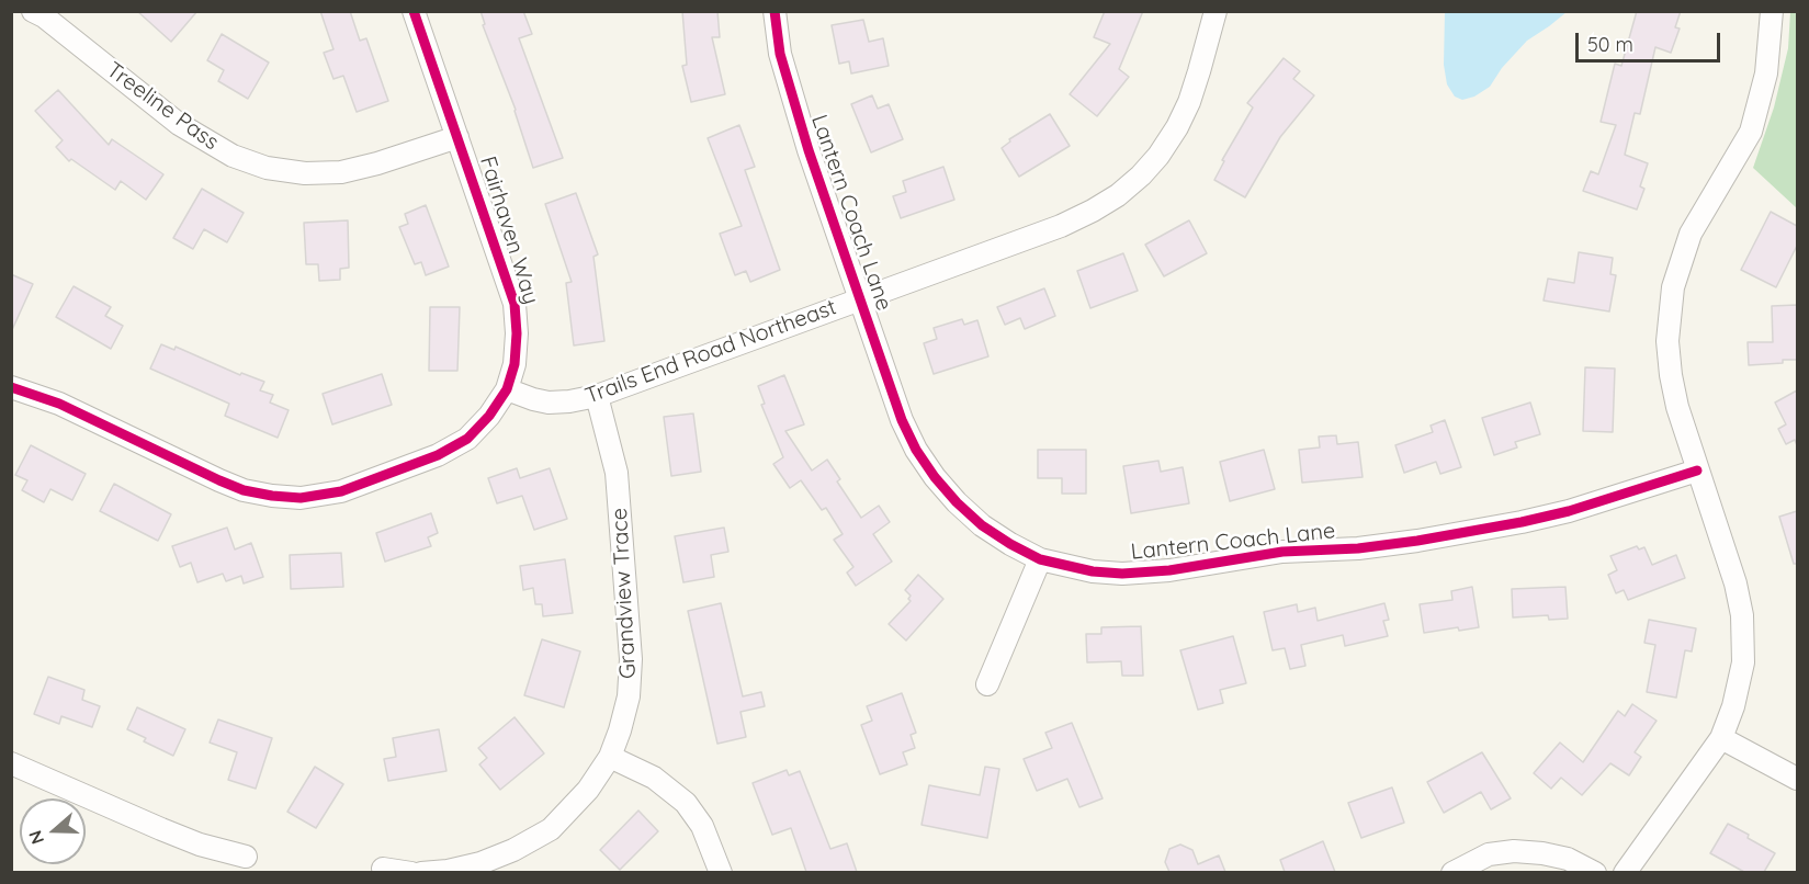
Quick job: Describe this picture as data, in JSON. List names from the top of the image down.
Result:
{
  "streets": {
    "street": [
      "Treeline Pass",
      "Lantern Coach Lane",
      "Fairhaven Way",
      "Trails End Road Northeast",
      "Grandview Trace"
    ]
  },
  "crossings": [
    ["Treeline Pass", "Fairhaven Way"],
    ["Lantern Coach Lane", "Trails End Road Northeast"],
    ["Fairhaven Way", "Trails End Road Northeast"],
    ["Trails End Road Northeast", "Grandview Trace"]
  ],
  "scale_bar": "50 m",
  "north": "left"
}
